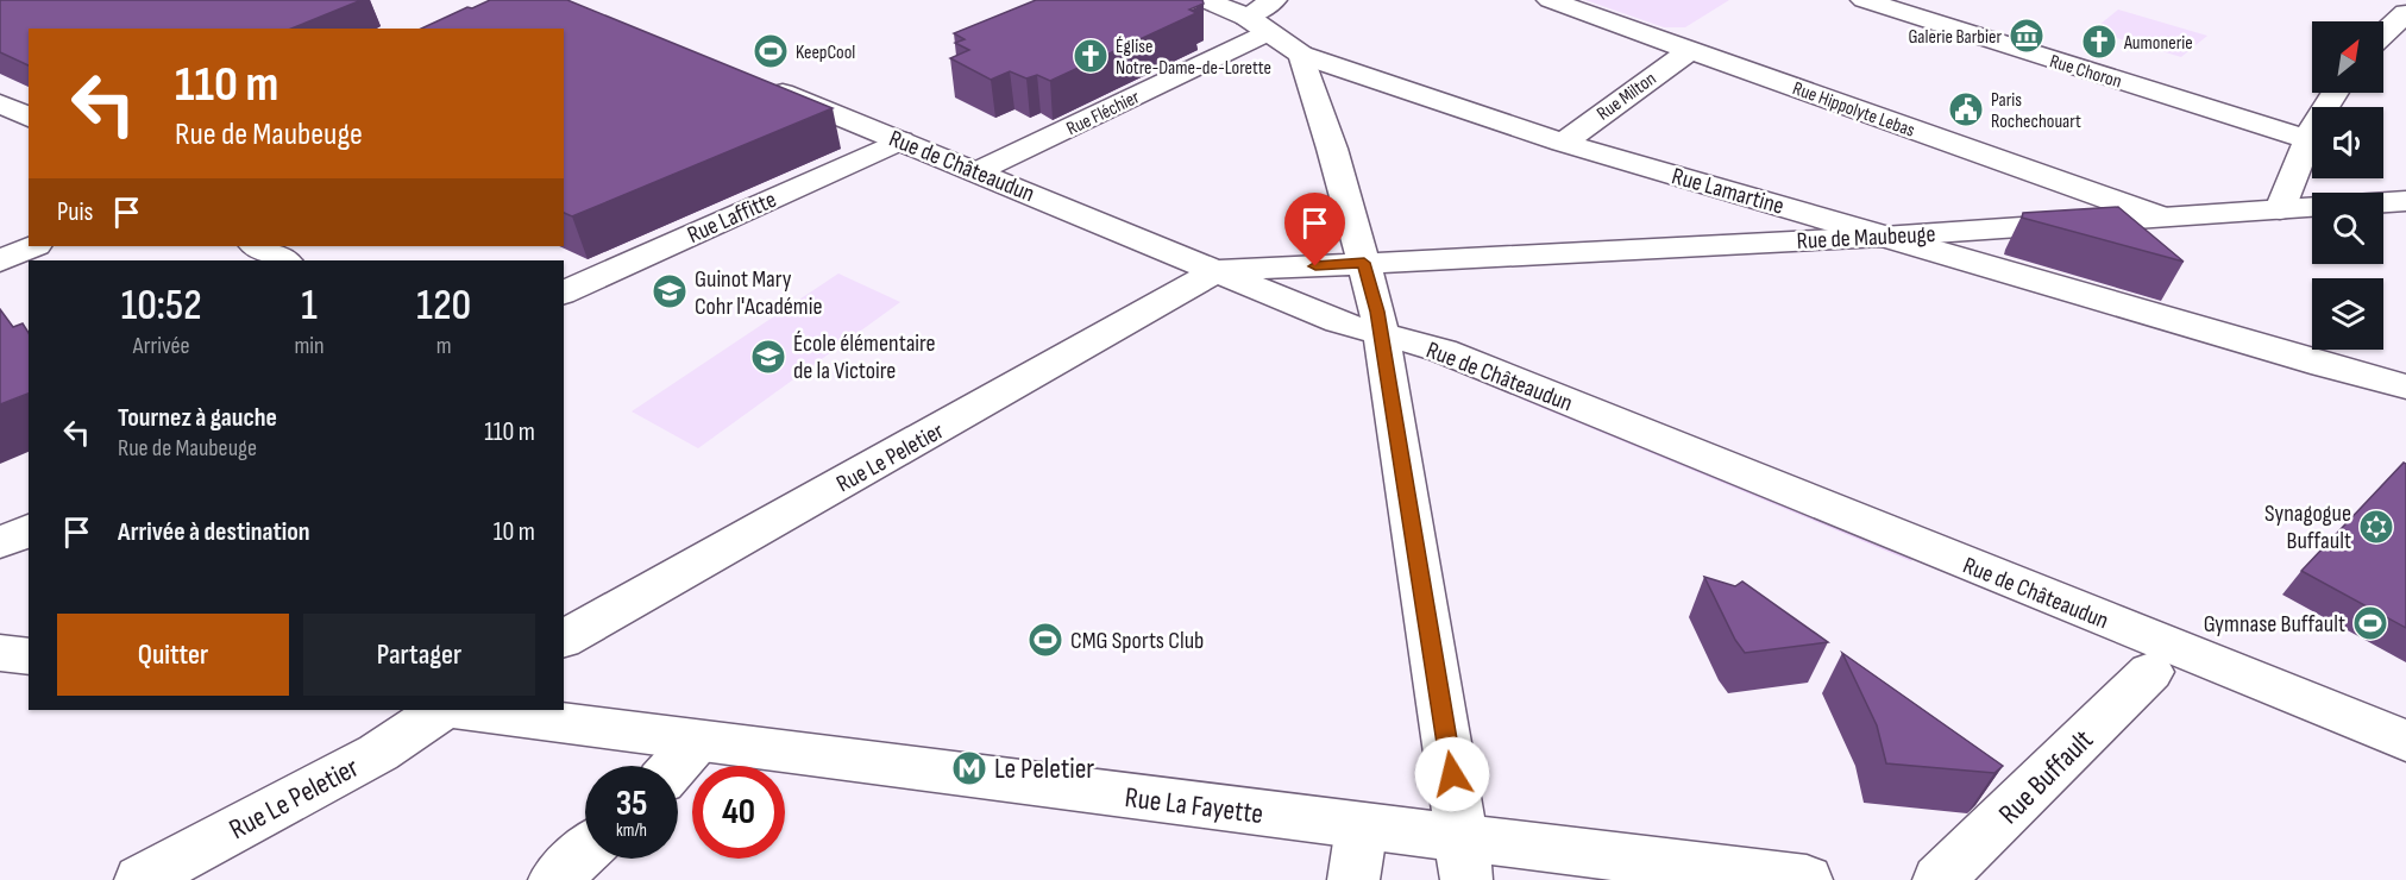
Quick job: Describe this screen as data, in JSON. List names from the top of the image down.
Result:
{
  "streets": {
    "street": [
      "Rue Choron",
      "Rue Milton",
      "Rue Hippolyte Lebas",
      "Rue Fléchier",
      "Rue de Châteaudun",
      "Rue Lamartine",
      "Rue Laffitte",
      "Rue de Maubeuge",
      "Rue Le Peletier",
      "Rue Buffault",
      "Rue La Fayette"
    ]
  },
  "crossings": [
    ["Rue Milton", "Rue Hippolyte Lebas"],
    ["Rue Milton", "Rue Lamartine"],
    ["Rue Hippolyte Lebas", "Rue de Maubeuge"],
    ["Rue Fléchier", "Rue de Châteaudun"],
    ["Rue Fléchier", "Rue Lamartine"],
    ["Rue de Châteaudun", "Rue Laffitte"],
    ["Rue de Châteaudun", "Rue Le Peletier"],
    ["Rue Lamartine", "Rue de Maubeuge"]
  ],
  "places": {
    "museum": ["Galerie Barbier"],
    "church": ["Aumonerie", "Église Notre-Dame-de-Lorette"],
    "sports": ["KeepCool", "Gymnase Buffault", "CMG Sports Club"],
    "public building": ["Paris Rochechouart"],
    "school or university": ["Guinot Mary Cohr l'Académie", "École élémentaire de la Victoire"],
    "synagogue": ["Synagogue Buffault"],
    "metro station": ["Le Peletier"]
  },
  "north": "top right",
  "page": {
    "turn": ["110 m", "Rue de Maubeuge"],
    "then": "Puis",
    "eta": [
      "10:52",
      "Arrivée",
      "1",
      "min",
      "120",
      "m"
    ],
    "list": [
      {
        "name": "Tournez à gauche",
        "note": "Rue de Maubeuge",
        "value": "110 m"
      },
      {
        "name": "Arrivée à destination",
        "value": "10 m"
      }
    ],
    "buttons": ["Quitter", "Partager"],
    "speed": "35 km/h",
    "limit": "40"
  }
}
